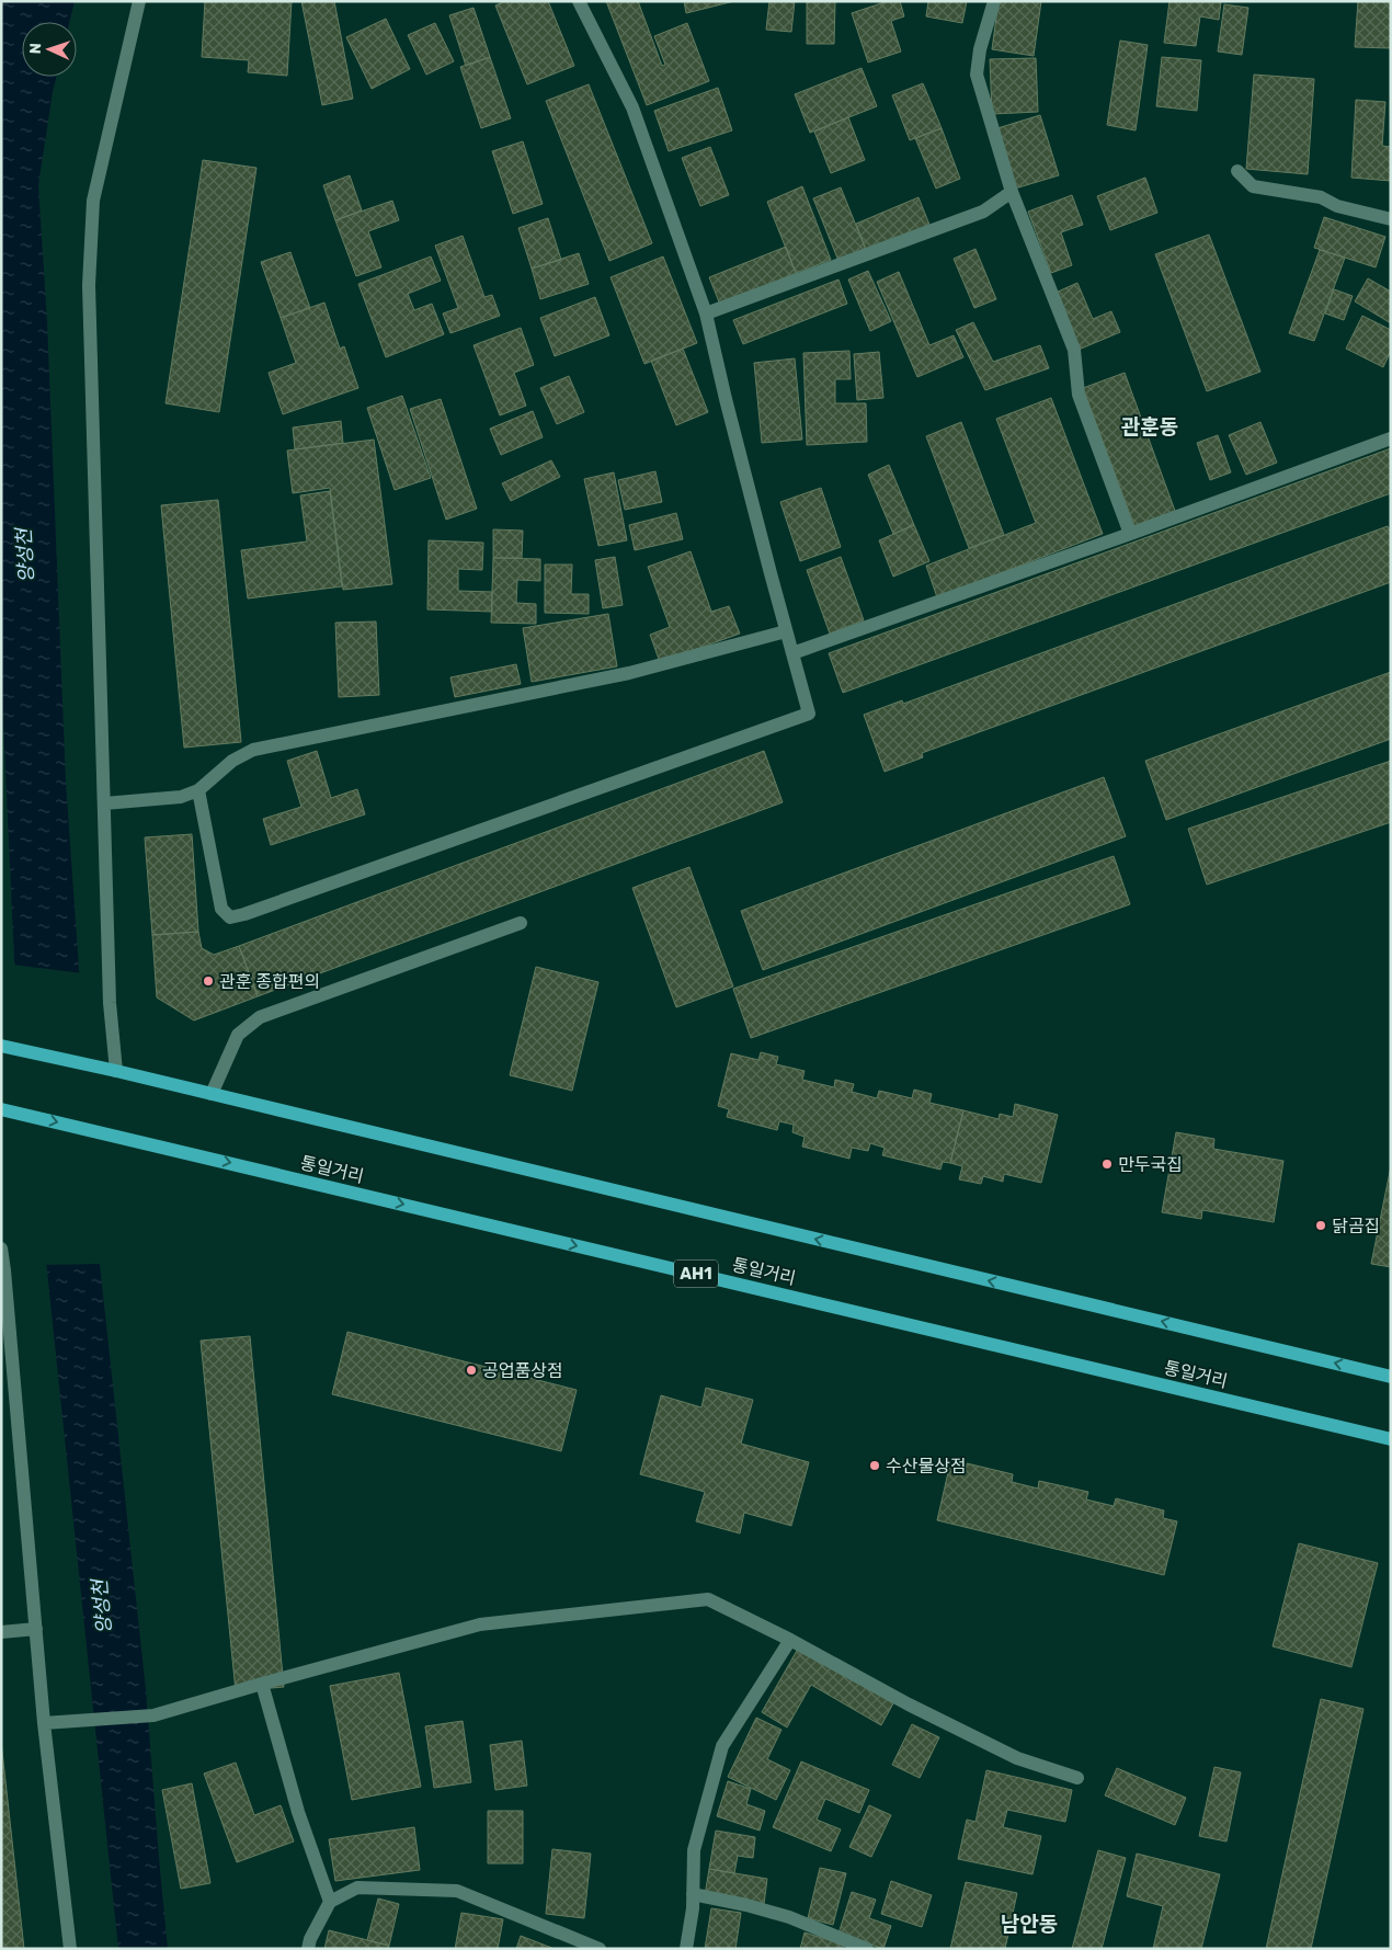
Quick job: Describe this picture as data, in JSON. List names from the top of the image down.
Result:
{
  "streets": {
    "main road": ["통일거리", "AH1"]
  },
  "districts": ["관훈동", "남안동"],
  "water": ["양성천"],
  "places": [
    "관훈 종합편의",
    "만두국집",
    "닭곰집",
    "공업품상점",
    "수산물상점"
  ],
  "north": "left"
}
